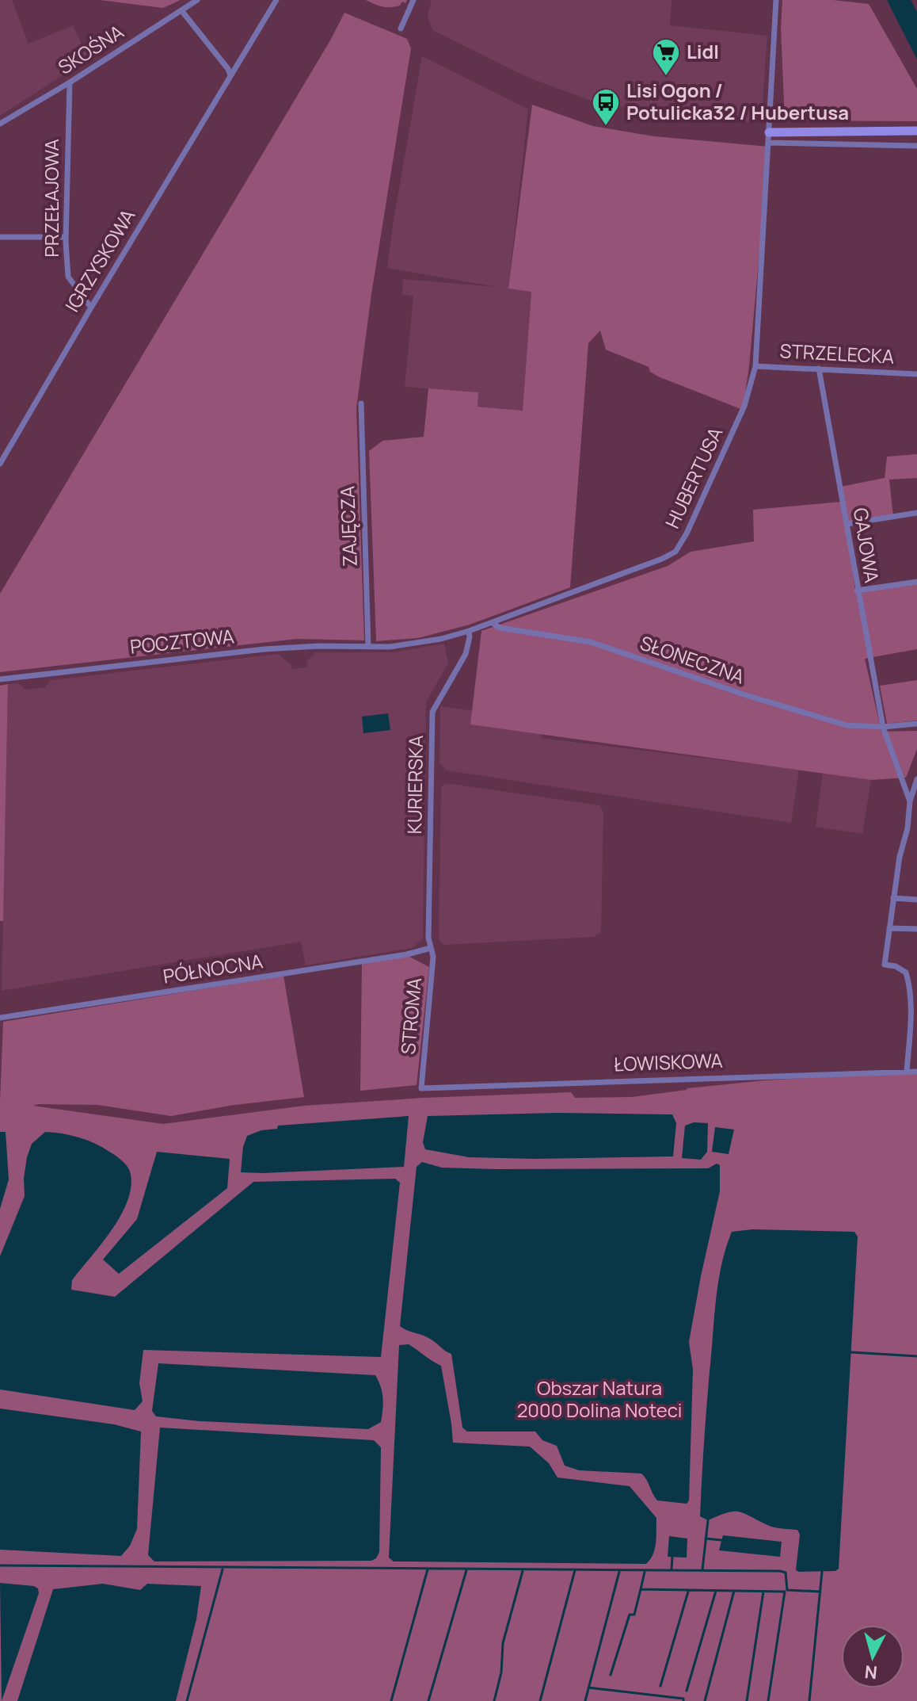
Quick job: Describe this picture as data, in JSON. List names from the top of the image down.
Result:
{
  "streets": {
    "street": [
      "SKOŚNA",
      "PRZEŁAJOWA",
      "IGRZYSKOWA",
      "STRZELECKA",
      "HUBERTUSA",
      "ZAJĘCZA",
      "GAJOWA",
      "POCZTOWA",
      "SŁONECZNA",
      "KURIERSKA",
      "PÓŁNOCNA",
      "STROMA",
      "ŁOWISKOWA"
    ]
  },
  "crossings": [
    ["SKOŚNA", "PRZEŁAJOWA"],
    ["PRZEŁAJOWA", "IGRZYSKOWA"],
    ["STRZELECKA", "HUBERTUSA"],
    ["STRZELECKA", "GAJOWA"],
    ["HUBERTUSA", "ZAJĘCZA"],
    ["HUBERTUSA", "POCZTOWA"],
    ["HUBERTUSA", "SŁONECZNA"],
    ["HUBERTUSA", "KURIERSKA"],
    ["ZAJĘCZA", "POCZTOWA"],
    ["GAJOWA", "SŁONECZNA"],
    ["KURIERSKA", "PÓŁNOCNA"],
    ["KURIERSKA", "STROMA"],
    ["PÓŁNOCNA", "STROMA"],
    ["STROMA", "ŁOWISKOWA"]
  ],
  "parks": ["Obszar Natura 2000 Dolina Noteci"],
  "places": {
    "supermarket": ["Lidl"],
    "bus stop": ["Lisi Ogon / Potulicka32 / Hubertusa"]
  },
  "north": "bottom"
}
